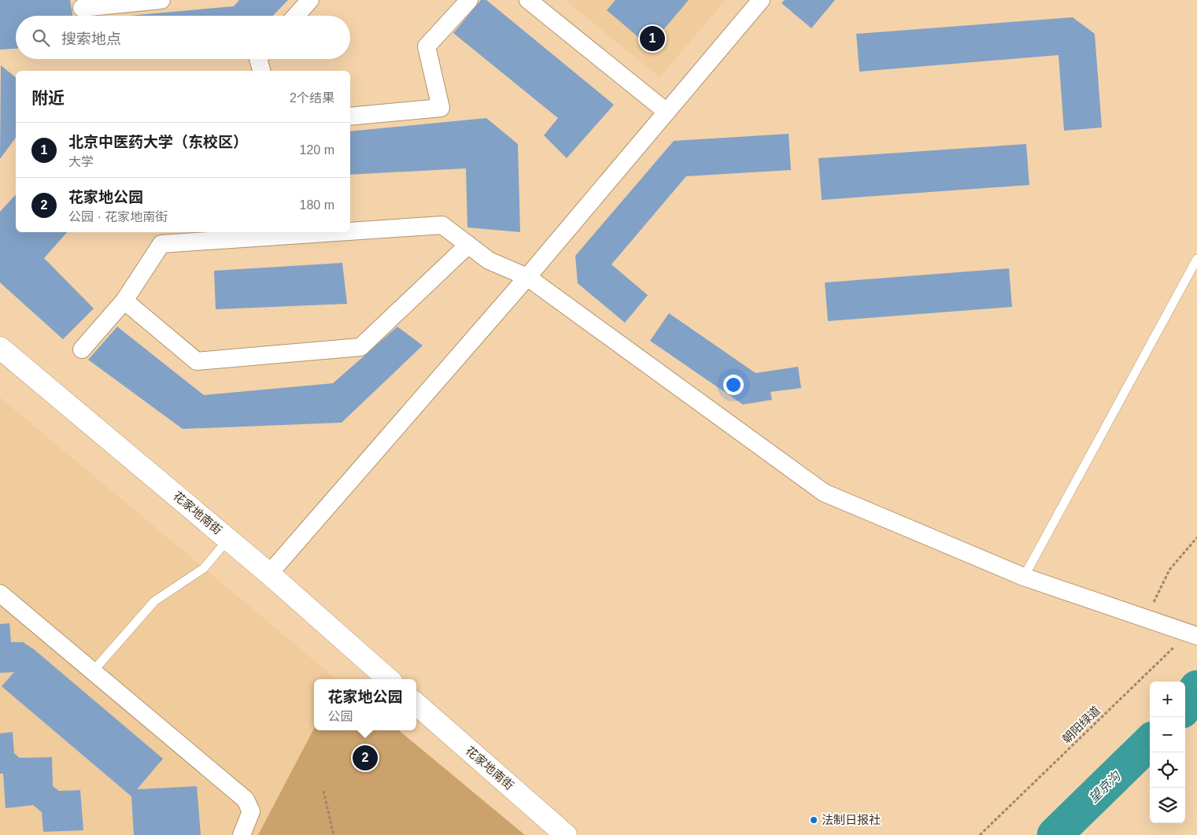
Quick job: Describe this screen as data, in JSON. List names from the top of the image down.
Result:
{
  "streets": {
    "street": ["花家地南街"],
    "path": ["朝阳绿道"]
  },
  "water": ["望京沟"],
  "places": ["法制日报社"],
  "page": {
    "search": "搜索地点",
    "pins": ["1", "2"],
    "heading": ["附近", "2个结果"],
    "list": [
      {
        "mark": "1",
        "name": "北京中医药大学（东校区）",
        "note": "大学",
        "value": "120 m"
      },
      {
        "mark": "2",
        "name": "花家地公园",
        "note": "公园 · 花家地南街",
        "value": "180 m"
      }
    ],
    "popup": ["花家地公园", "公园"],
    "map_buttons": ["+", "−"]
  }
}
